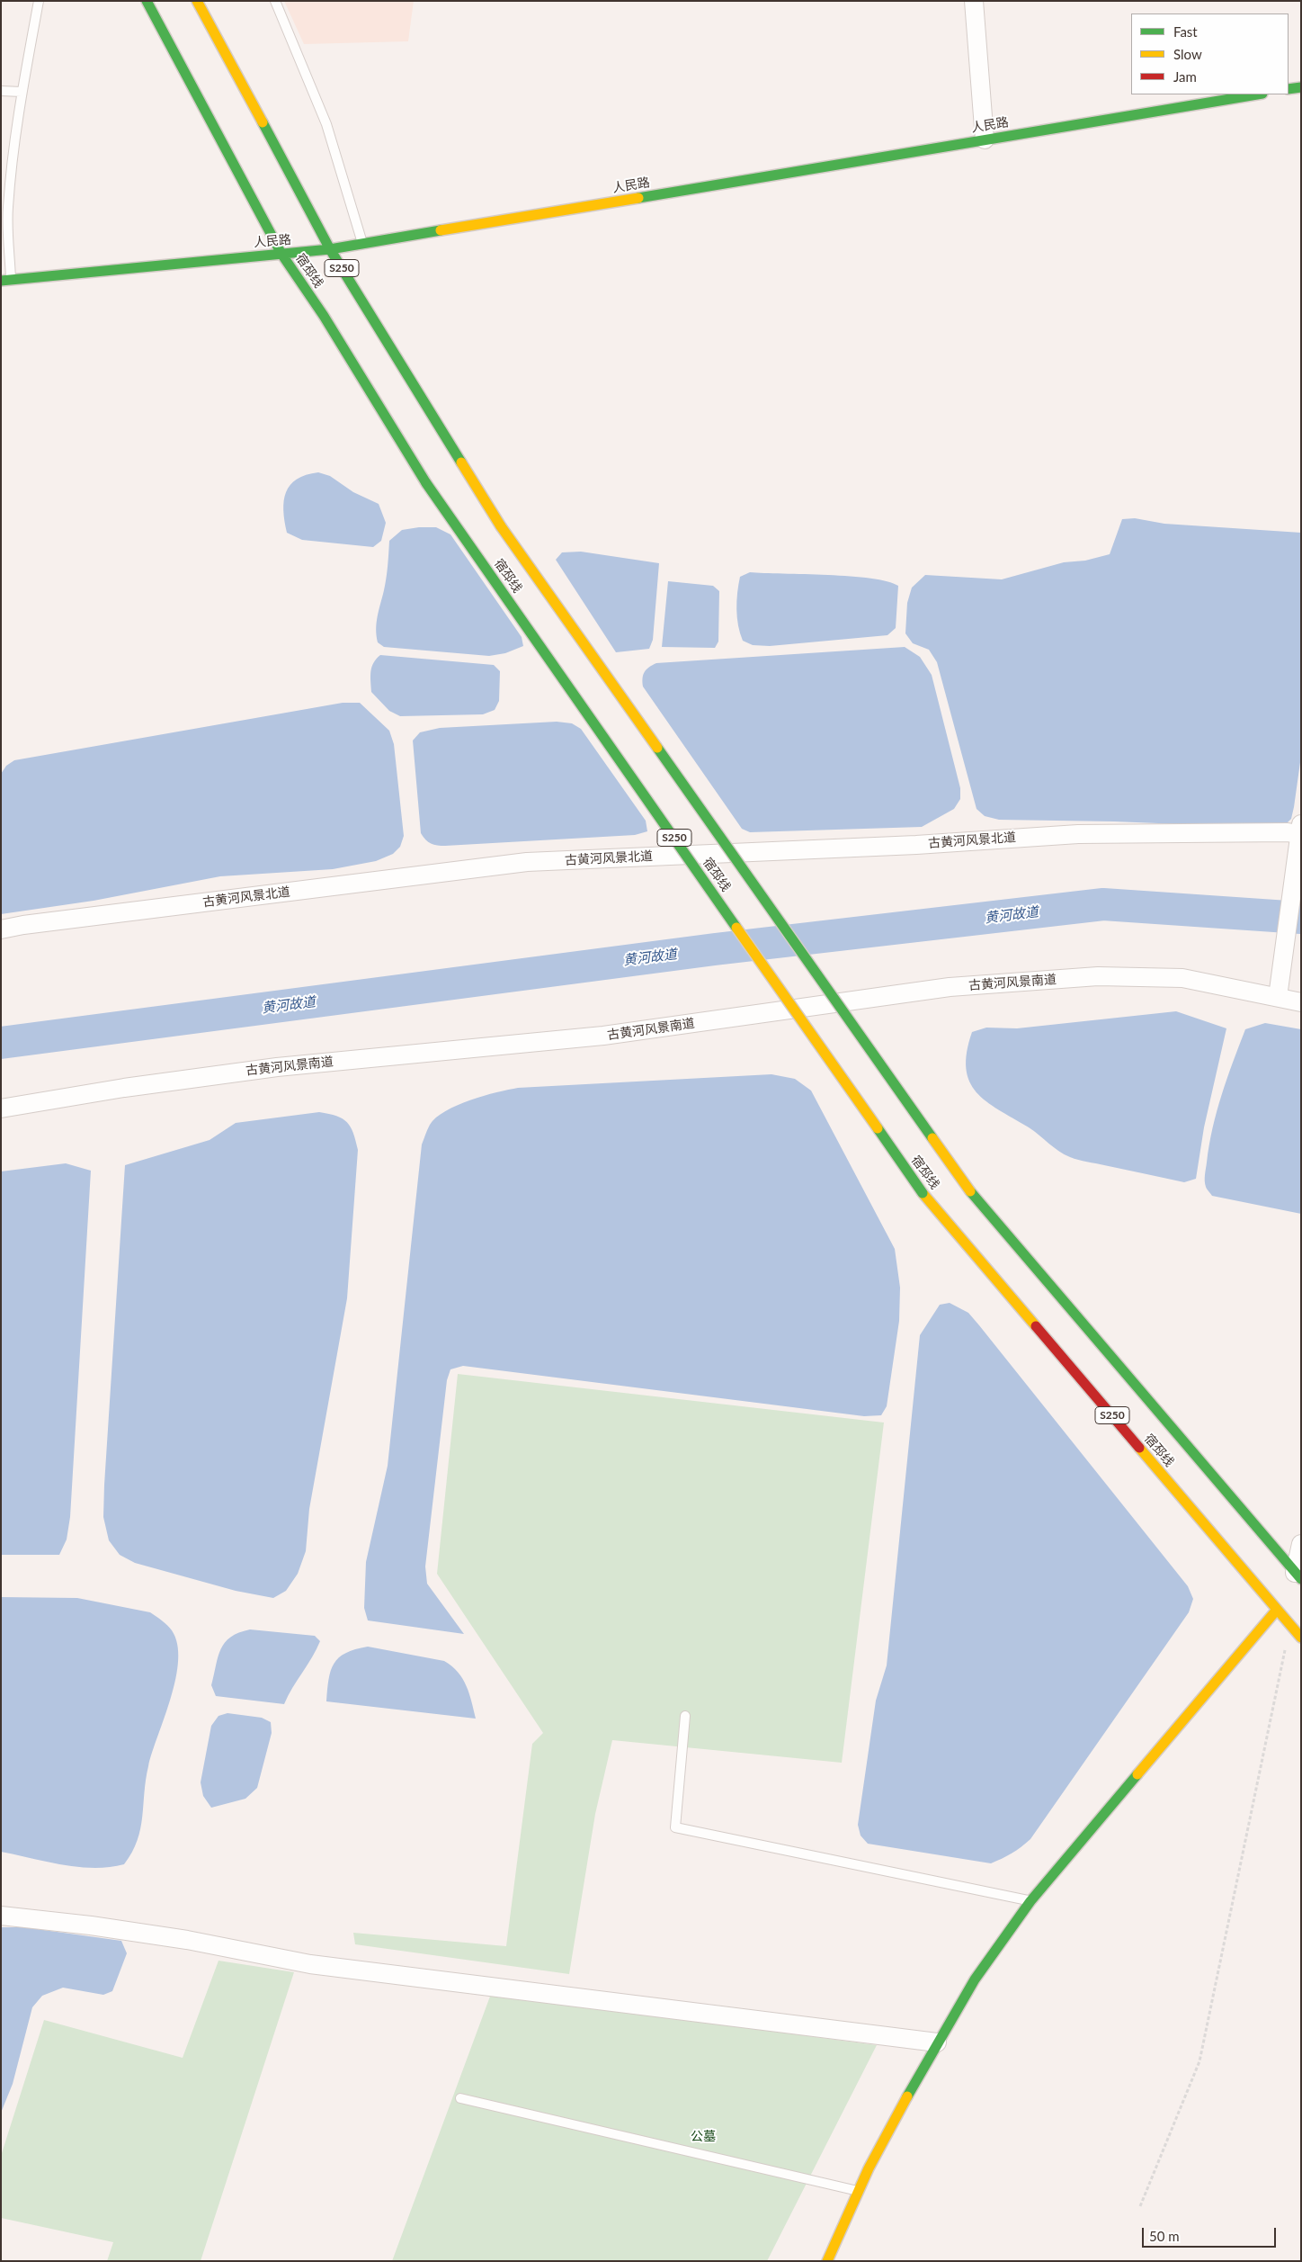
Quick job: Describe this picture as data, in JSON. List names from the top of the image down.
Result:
{
  "streets": {
    "main road": ["人民路", "S250", "宿邳线"],
    "street": ["古黄河风景北道", "古黄河风景南道"]
  },
  "crossings": [
    ["人民路", "宿邳线"]
  ],
  "water": ["黄河故道"],
  "parks": ["公墓"],
  "legend": ["Fast", "Slow", "Jam"],
  "scale_bar": "50 m"
}
